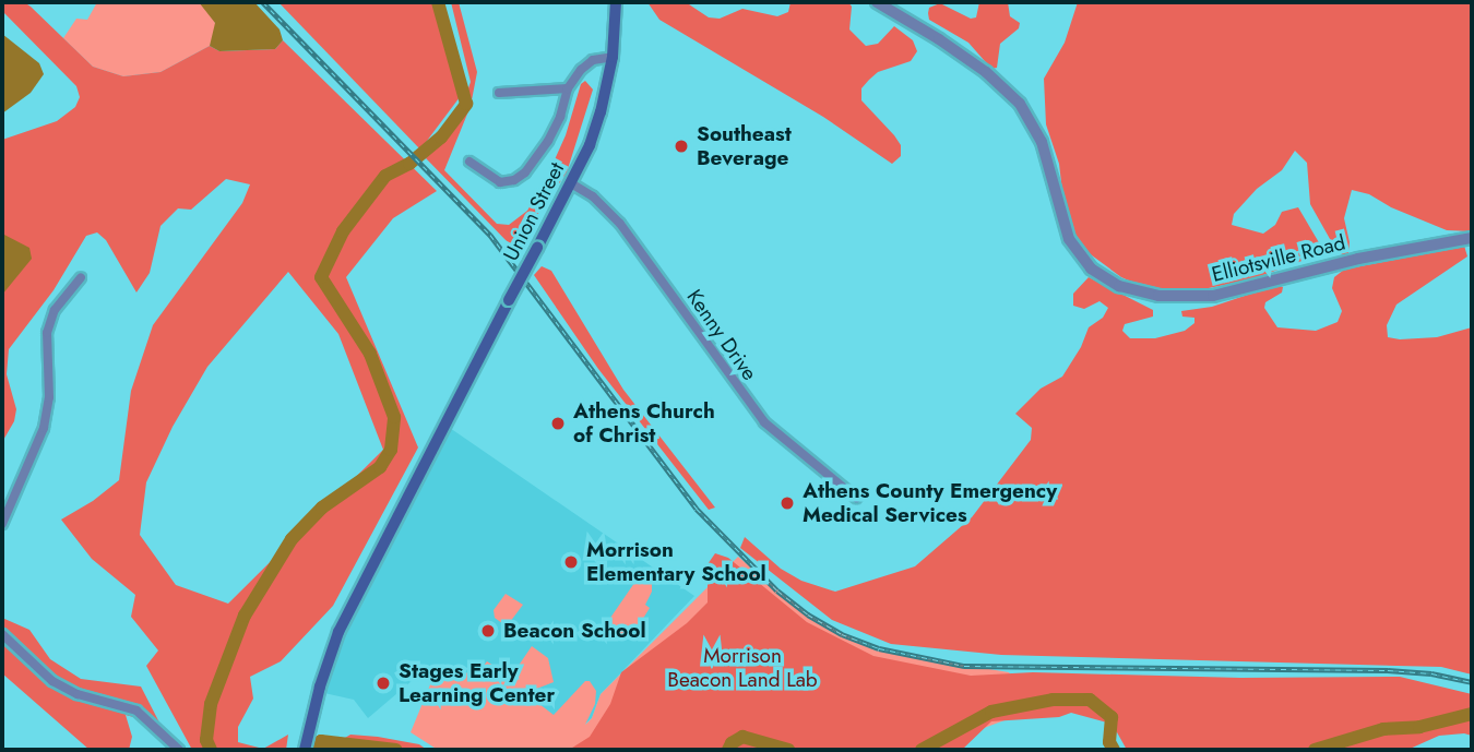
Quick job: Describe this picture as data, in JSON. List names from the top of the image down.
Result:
{
  "streets": {
    "main road": ["Union Street"],
    "street": ["Elliotsville Road", "Kenny Drive"]
  },
  "crossings": [
    ["Union Street", "Kenny Drive"]
  ],
  "parks": ["Morrison Beacon Land Lab"],
  "places": [
    "Southeast Beverage",
    "Athens Church of Christ",
    "Athens County Emergency Medical Services",
    "Morrison Elementary School",
    "Beacon School",
    "Stages Early Learning Center"
  ]
}
